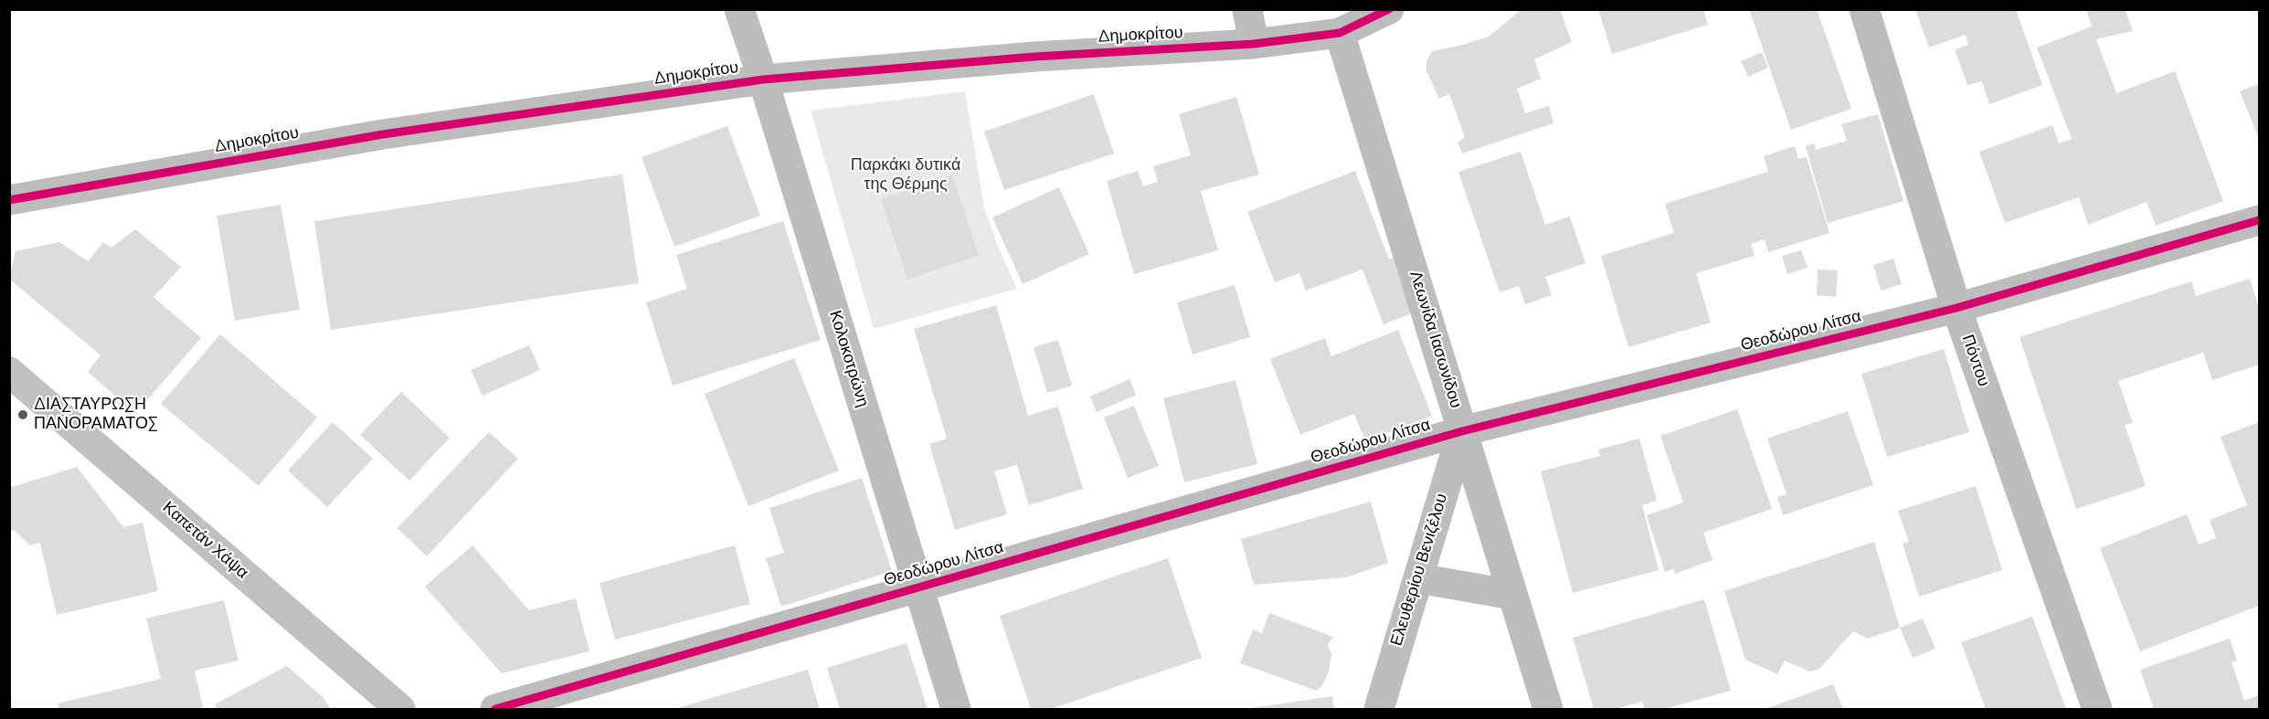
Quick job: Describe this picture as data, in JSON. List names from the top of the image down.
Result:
{
  "streets": {
    "main road": ["Καπετάν Χάψα"],
    "street": [
      "Δημοκρίτου",
      "Θεοδώρου Λίτσα",
      "Λεωνίδα Ιασωνίδου",
      "Κολοκοτρώνη",
      "Πόντου",
      "Ελευθερίου Βενιζέλου"
    ]
  },
  "crossings": [
    ["Δημοκρίτου", "Λεωνίδα Ιασωνίδου"],
    ["Δημοκρίτου", "Κολοκοτρώνη"],
    ["Θεοδώρου Λίτσα", "Λεωνίδα Ιασωνίδου"],
    ["Θεοδώρου Λίτσα", "Κολοκοτρώνη"],
    ["Θεοδώρου Λίτσα", "Πόντου"],
    ["Θεοδώρου Λίτσα", "Ελευθερίου Βενιζέλου"],
    ["Λεωνίδα Ιασωνίδου", "Ελευθερίου Βενιζέλου"]
  ],
  "parks": ["Παρκάκι δυτικά της Θέρμης"],
  "places": ["ΔΙΑΣΤΑΥΡΩΣΗ ΠΑΝΟΡΑΜΑΤΟΣ"]
}
